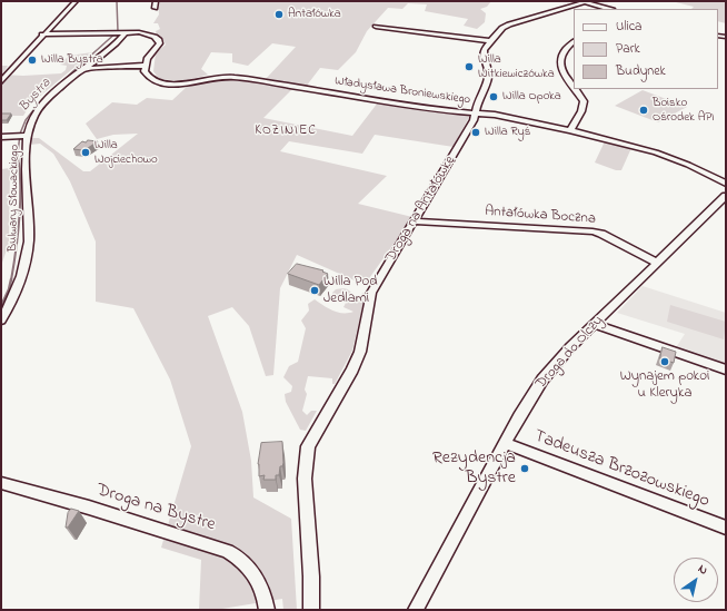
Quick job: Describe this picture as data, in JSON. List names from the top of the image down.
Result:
{
  "streets": {
    "street": [
      "Władysława Broniewskiego",
      "Bulwary Słowackiego",
      "Droga na Antałówkę",
      "Antałówka Boczna",
      "Droga do Olczy",
      "Tadeusza Brzozowskiego",
      "Droga na Bystre"
    ]
  },
  "crossings": [
    ["Władysława Broniewskiego", "Droga na Antałówkę"],
    ["Droga na Antałówkę", "Antałówka Boczna"],
    ["Antałówka Boczna", "Droga do Olczy"],
    ["Droga do Olczy", "Tadeusza Brzozowskiego"]
  ],
  "districts": ["KOZINIEC"],
  "water": ["Bystra"],
  "places": [
    "Antałówka",
    "Willa Bystra",
    "Willa Witkiewiczówka",
    "Willa Opoka",
    "Boisko Ośrodek API",
    "Willa Ryś",
    "Willa Wojciechowo",
    "Willa Pod Jedlami",
    "Wynajem pokoi u Kleryka",
    "Rezydencja Bystre"
  ],
  "legend": ["Ulica", "Park", "Budynek"],
  "north": "top right"
}
